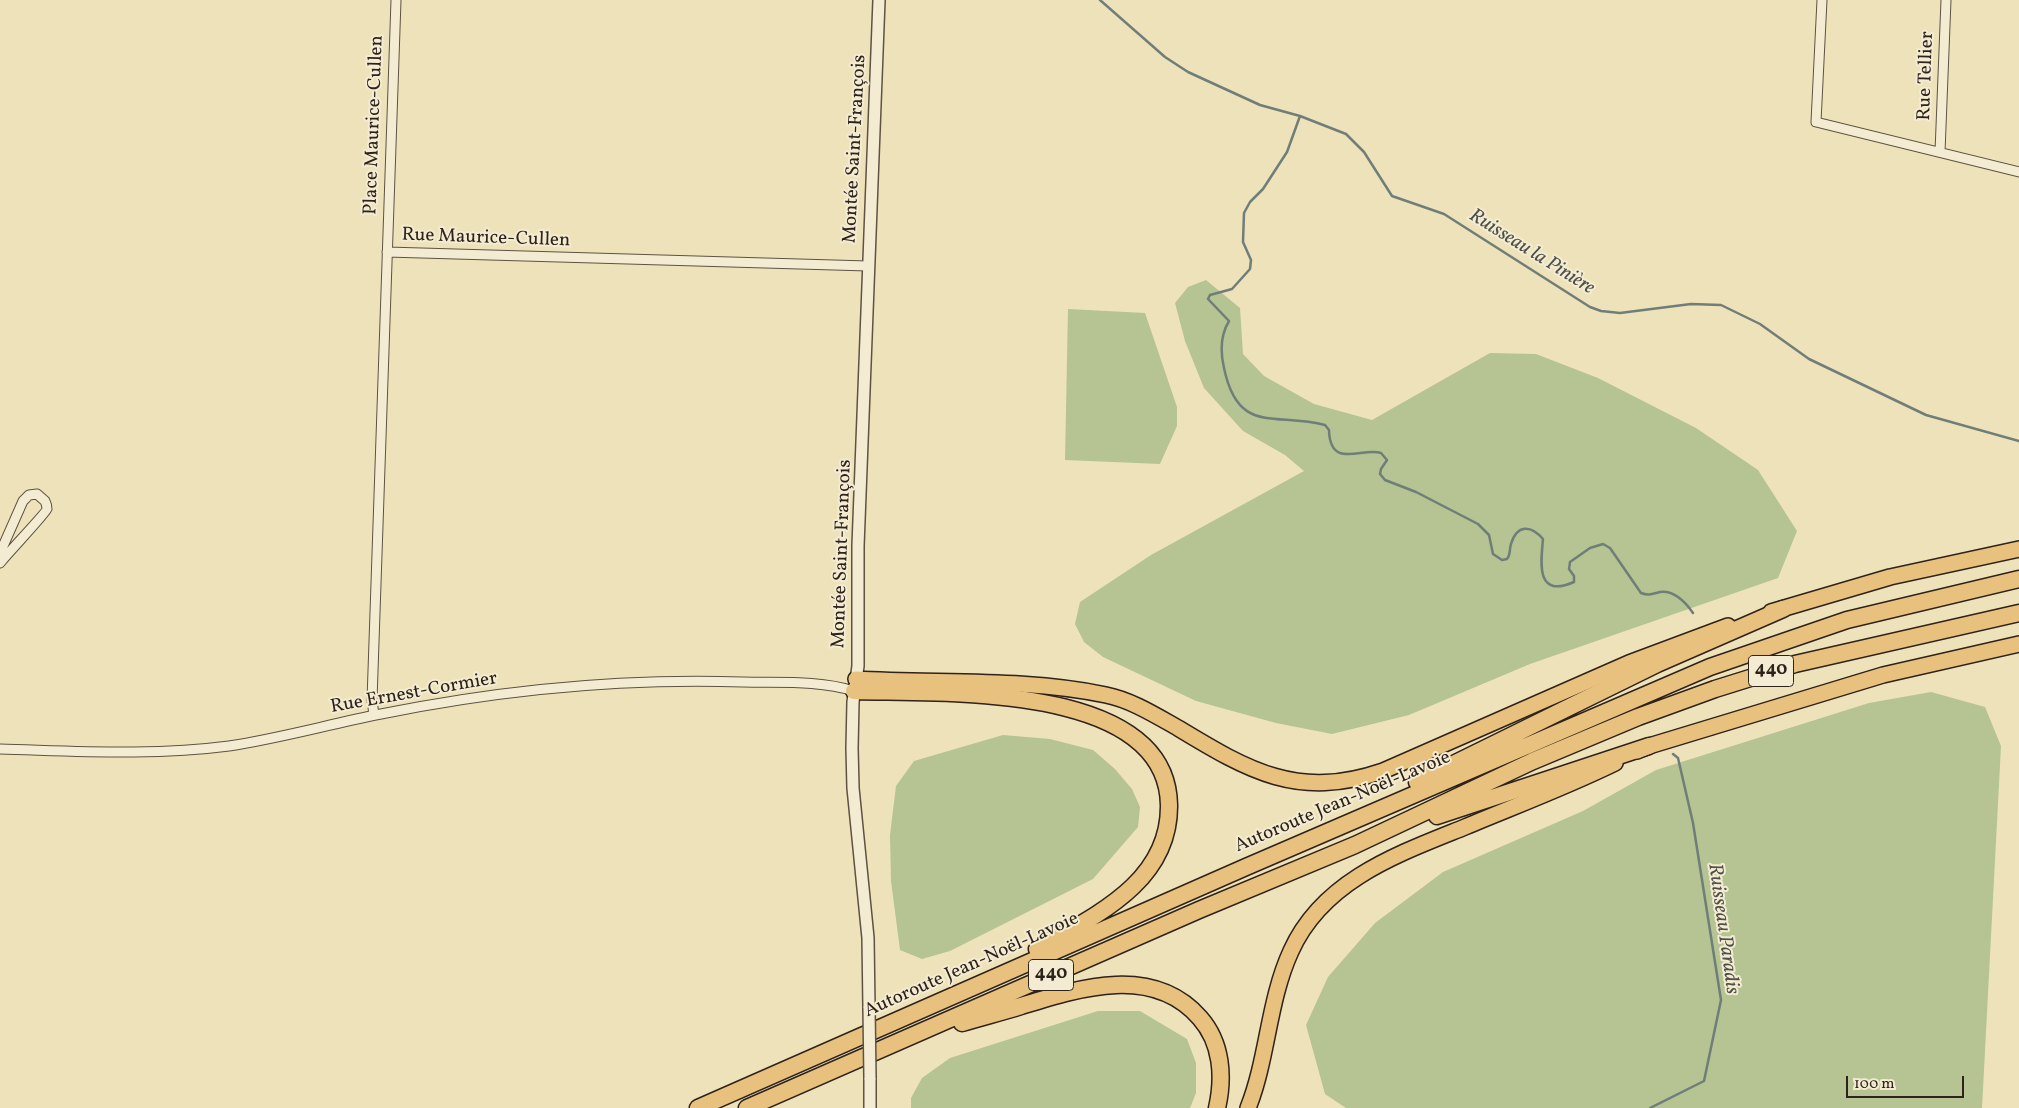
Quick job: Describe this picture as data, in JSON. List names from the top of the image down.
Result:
{
  "streets": {
    "highway": ["440", "Autoroute Jean-Noël-Lavoie"],
    "street": [
      "Rue Tellier",
      "Place Maurice-Cullen",
      "Montée Saint-François",
      "Rue Maurice-Cullen",
      "Rue Ernest-Cormier"
    ]
  },
  "crossings": [
    ["Place Maurice-Cullen", "Rue Maurice-Cullen"],
    ["Montée Saint-François", "Rue Maurice-Cullen"],
    ["Montée Saint-François", "Rue Ernest-Cormier"],
    ["Rue Maurice-Cullen", "Rue Ernest-Cormier"]
  ],
  "water": ["Ruisseau la Pinière", "Ruisseau Paradis"],
  "scale_bar": "100 m"
}
